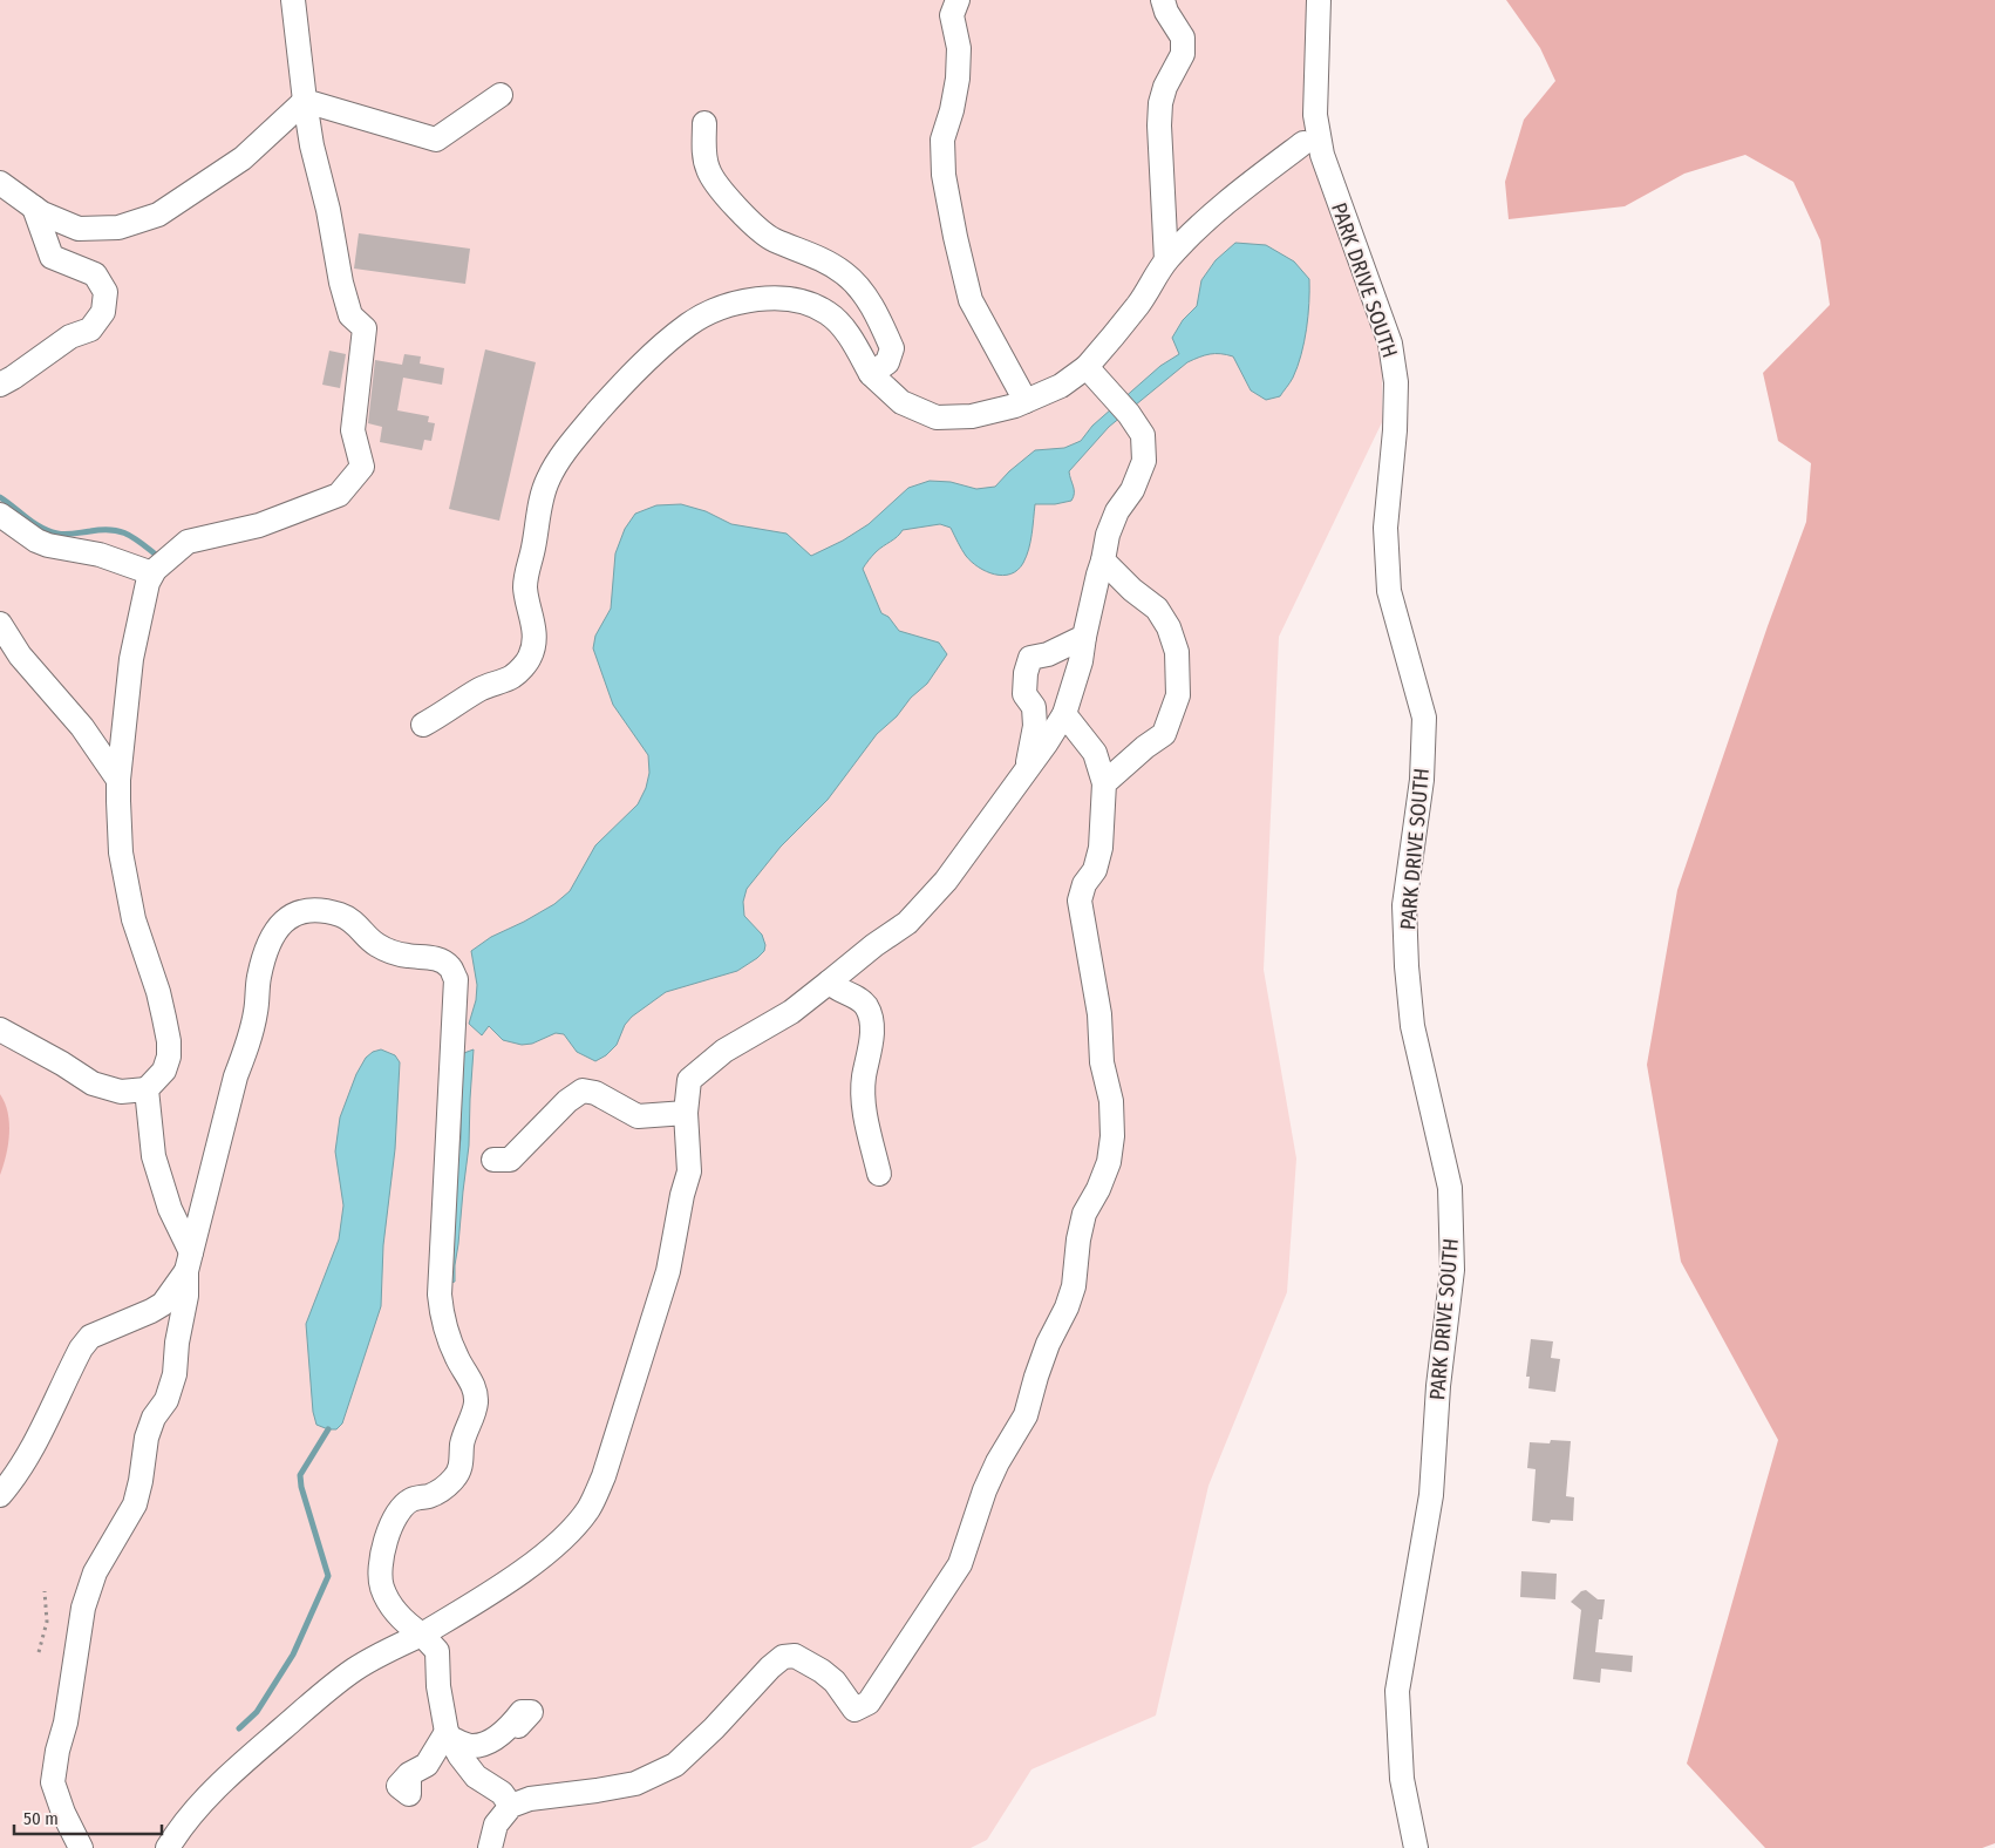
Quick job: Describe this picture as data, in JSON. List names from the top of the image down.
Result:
{
  "streets": {
    "street": ["PARK DRIVE SOUTH"]
  },
  "scale_bar": "50 m"
}
